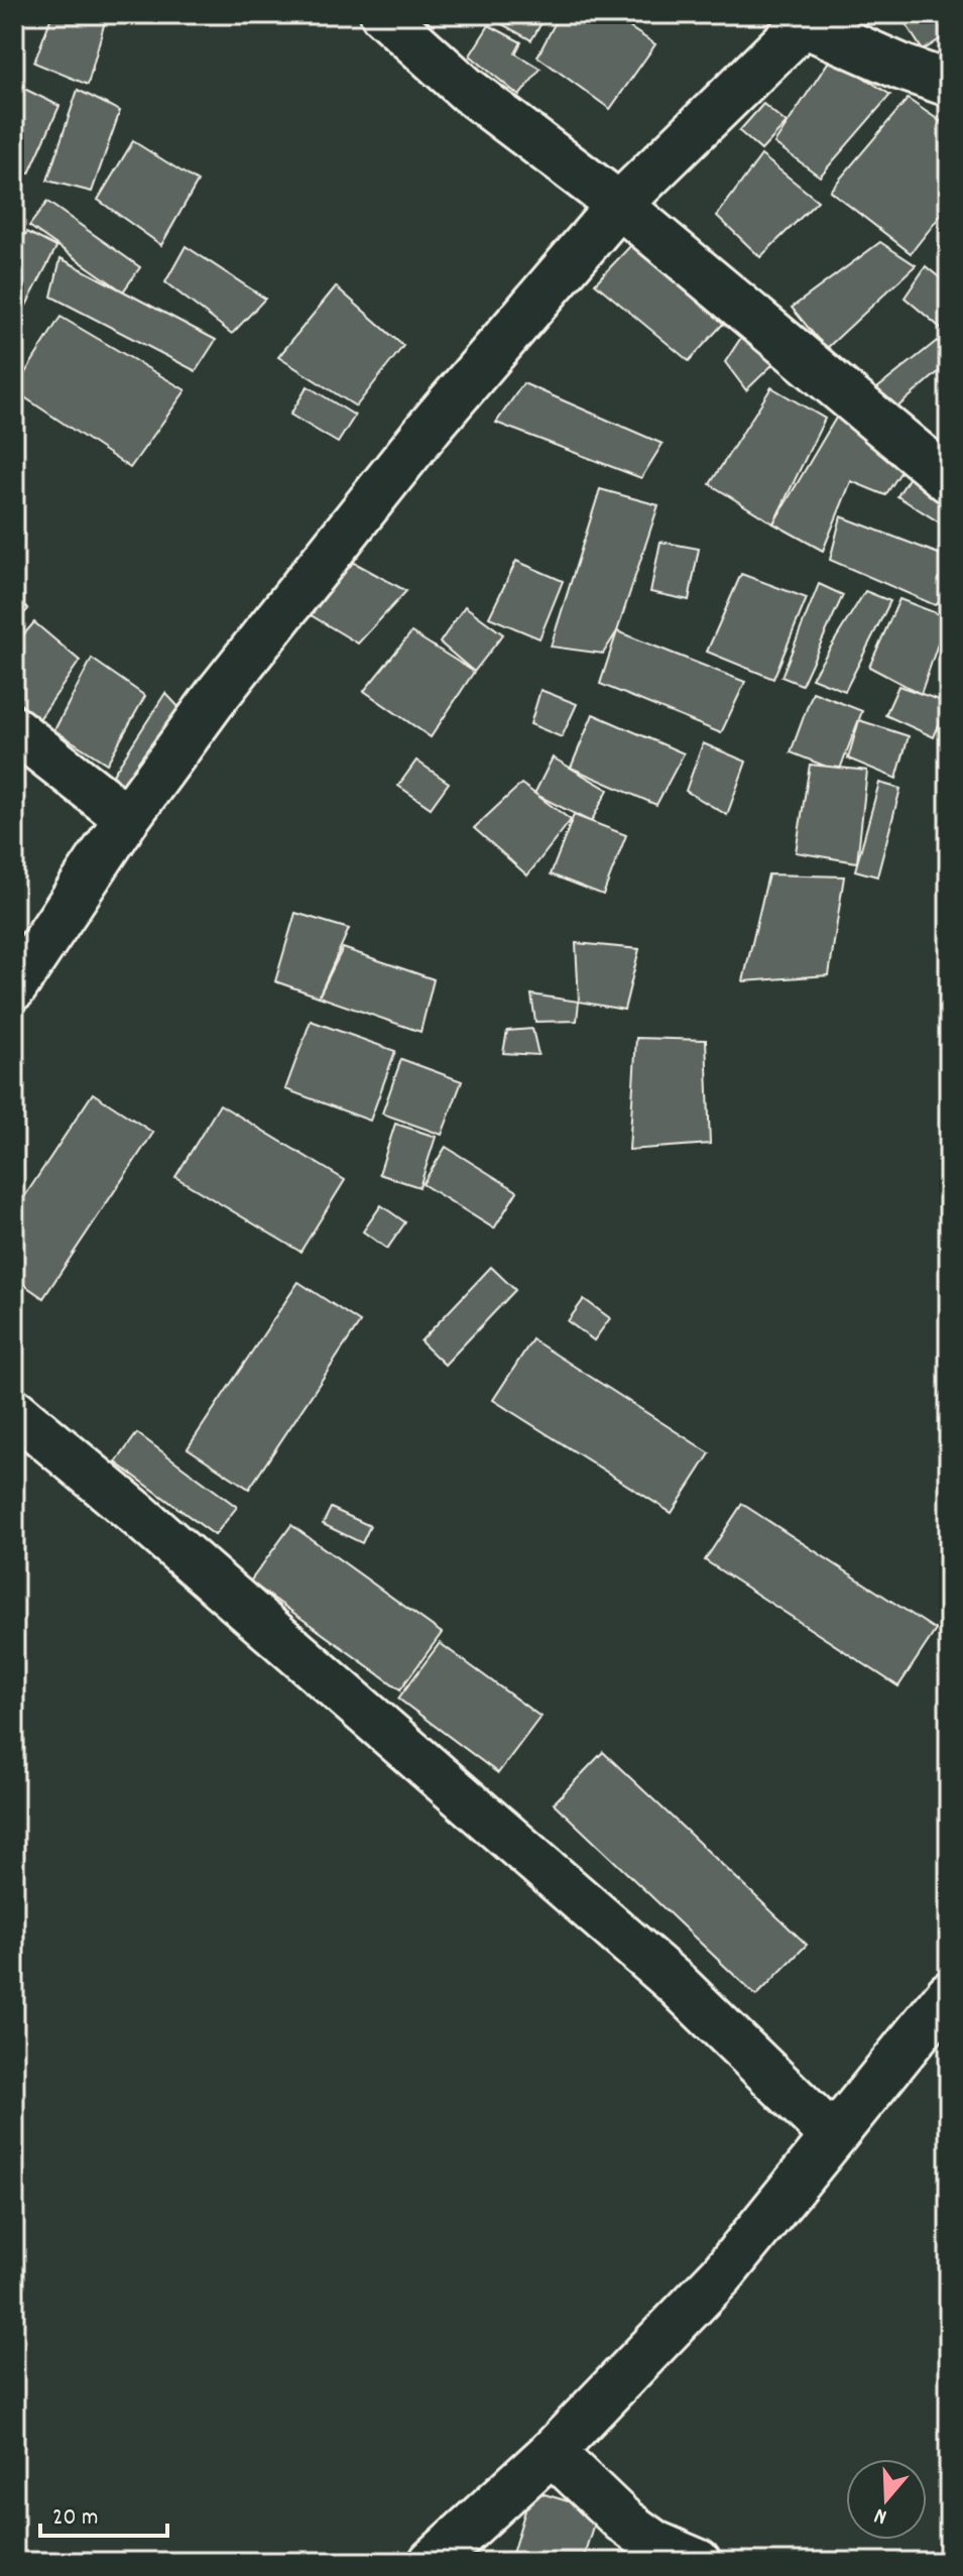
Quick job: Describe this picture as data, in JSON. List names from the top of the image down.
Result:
{
  "scale_bar": "20 m",
  "north": "bottom"
}
